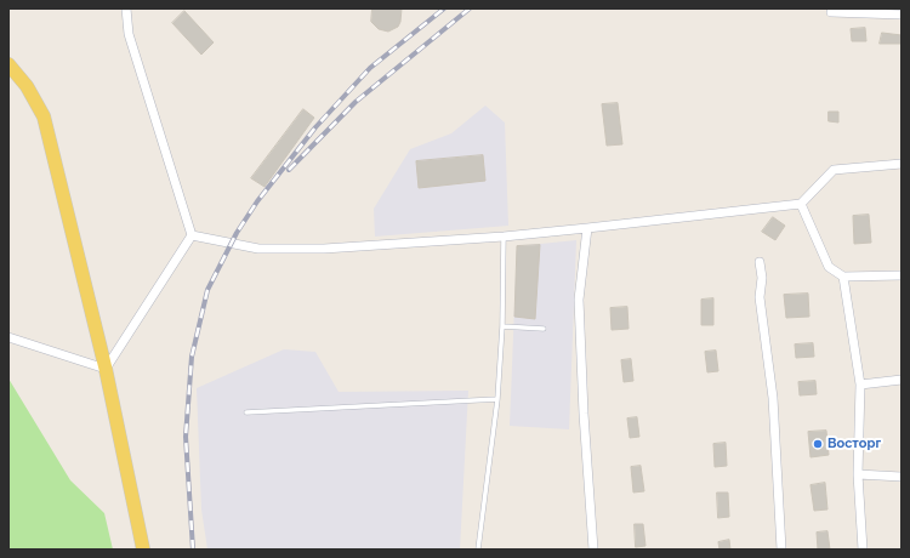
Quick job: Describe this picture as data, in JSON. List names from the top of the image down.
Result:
{
  "places": ["Восторг"]
}
